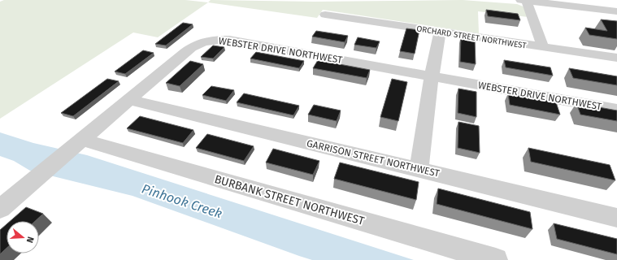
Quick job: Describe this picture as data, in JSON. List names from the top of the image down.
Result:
{
  "streets": {
    "street": [
      "ORCHARD STREET NORTHWEST",
      "WEBSTER DRIVE NORTHWEST",
      "GARRISON STREET NORTHWEST",
      "BURBANK STREET NORTHWEST"
    ]
  },
  "crossings": [
    ["WEBSTER DRIVE NORTHWEST", "GARRISON STREET NORTHWEST"],
    ["WEBSTER DRIVE NORTHWEST", "BURBANK STREET NORTHWEST"]
  ],
  "water": ["Pinhook Creek"],
  "north": "right"
}
